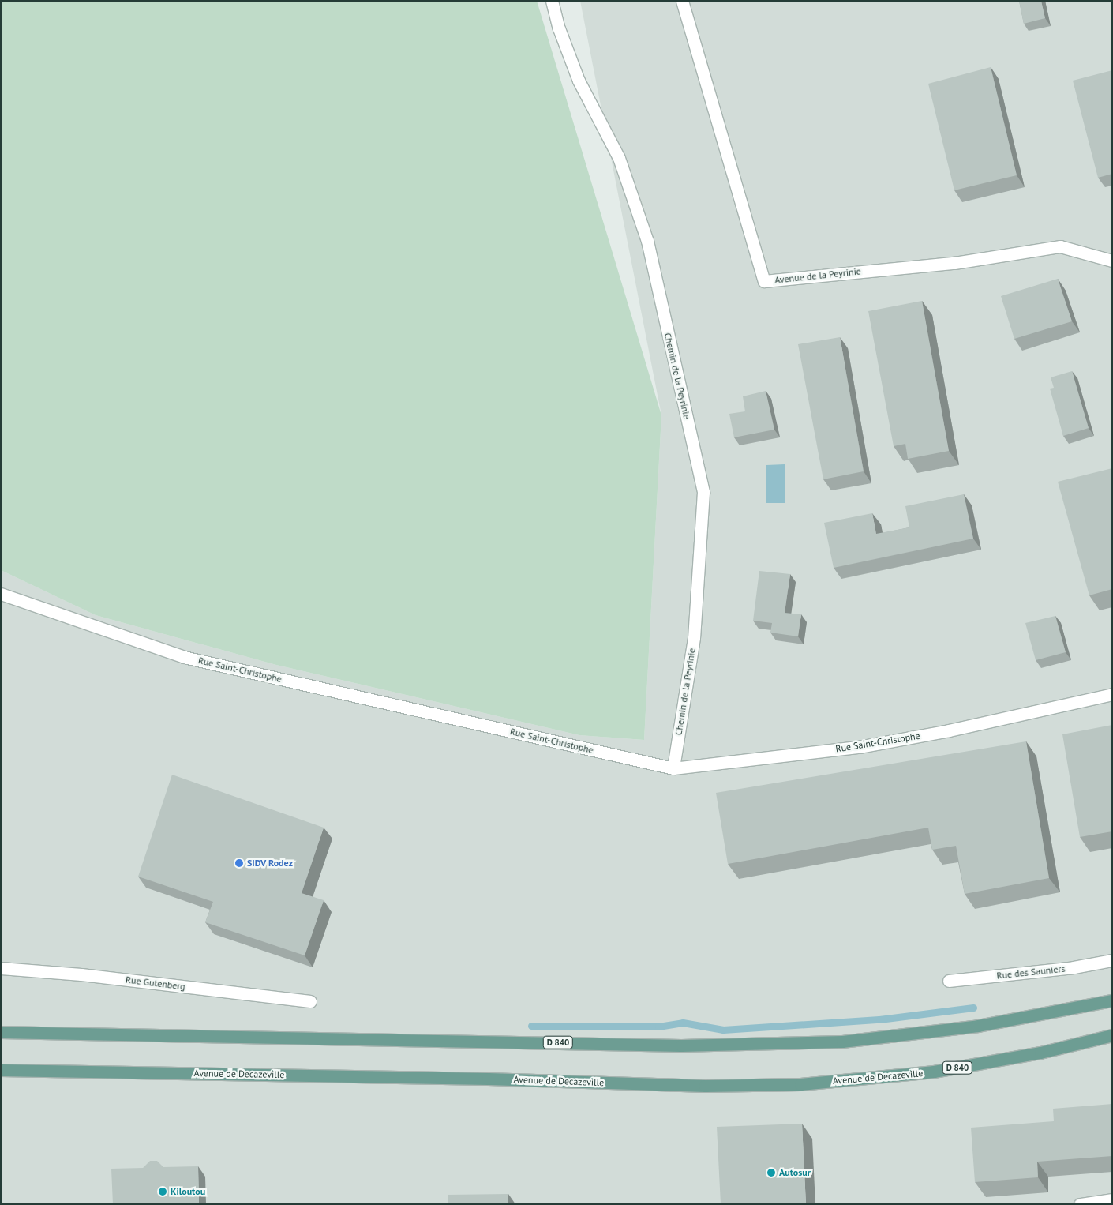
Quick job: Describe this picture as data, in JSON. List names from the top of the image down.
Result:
{
  "streets": {
    "main road": ["D 840", "Avenue de Decazeville"],
    "street": [
      "Avenue de la Peyrinie",
      "Chemin de la Peyrinie",
      "Rue Saint-Christophe",
      "Rue des Sauniers",
      "Rue Gutenberg"
    ]
  },
  "crossings": [
    ["Chemin de la Peyrinie", "Rue Saint-Christophe"]
  ],
  "places": ["SIDV Rodez", "Autosur", "Kiloutou"]
}
